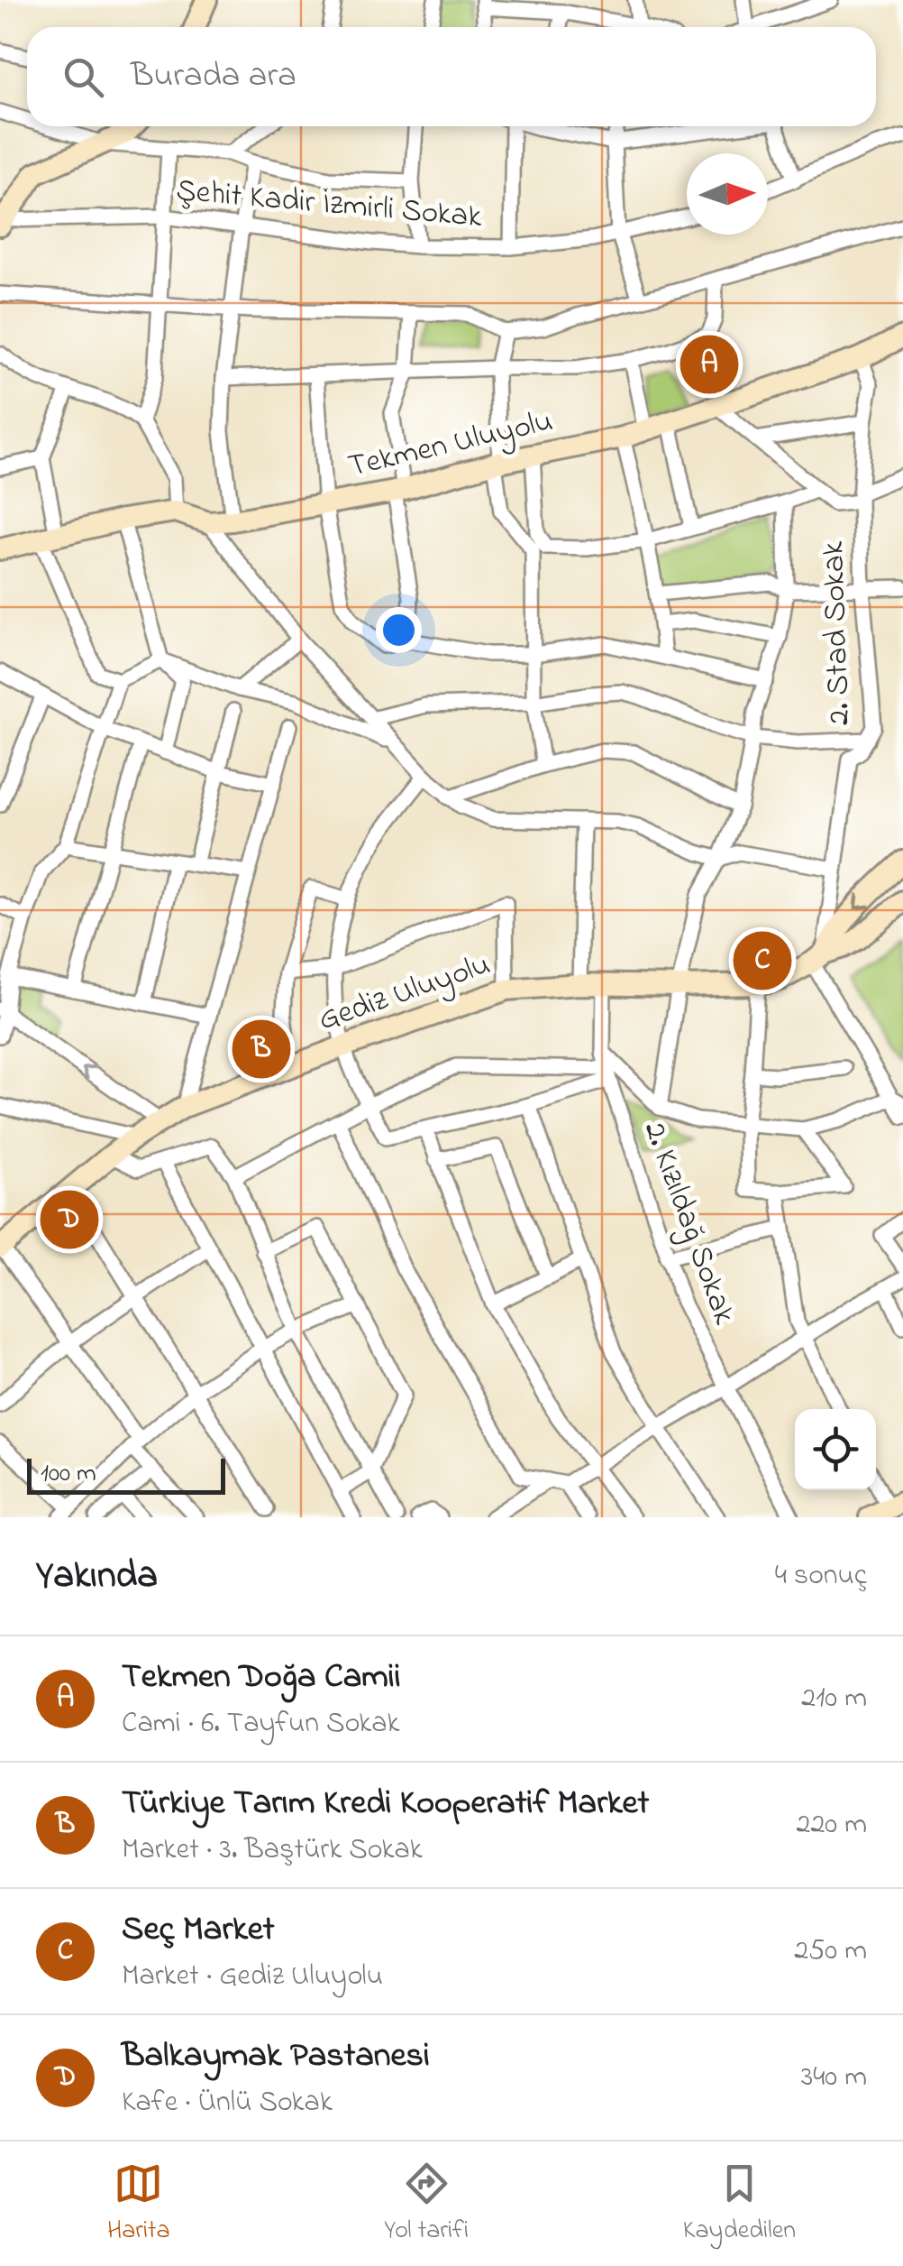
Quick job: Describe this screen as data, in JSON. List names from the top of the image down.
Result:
{
  "streets": {
    "street": [
      "Şehit Kadir İzmirli Sokak",
      "Tekmen Uluyolu",
      "2. Stad Sokak",
      "Gediz Uluyolu",
      "2. Kızıldağ Sokak"
    ]
  },
  "crossings": [
    ["Tekmen Uluyolu", "2. Stad Sokak"],
    ["2. Stad Sokak", "Gediz Uluyolu"],
    ["Gediz Uluyolu", "2. Kızıldağ Sokak"]
  ],
  "scale_bar": "100 m",
  "north": "right",
  "page": {
    "search": "Burada ara",
    "pins": [
      "A",
      "C",
      "B",
      "D"
    ],
    "scale": "100 m",
    "heading": ["Yakında", "4 sonuç"],
    "list": [
      {
        "mark": "A",
        "name": "Tekmen Doğa Camii",
        "note": "Cami · 6. Tayfun Sokak",
        "value": "210 m"
      },
      {
        "mark": "B",
        "name": "Türkiye Tarım Kredi Kooperatif Market",
        "note": "Market · 3. Baştürk Sokak",
        "value": "220 m"
      },
      {
        "mark": "C",
        "name": "Seç Market",
        "note": "Market · Gediz Uluyolu",
        "value": "250 m"
      },
      {
        "mark": "D",
        "name": "Balkaymak Pastanesi",
        "note": "Kafe · Ünlü Sokak",
        "value": "340 m"
      }
    ],
    "nav": ["Harita", "Yol tarifi", "Kaydedilen"]
  }
}
